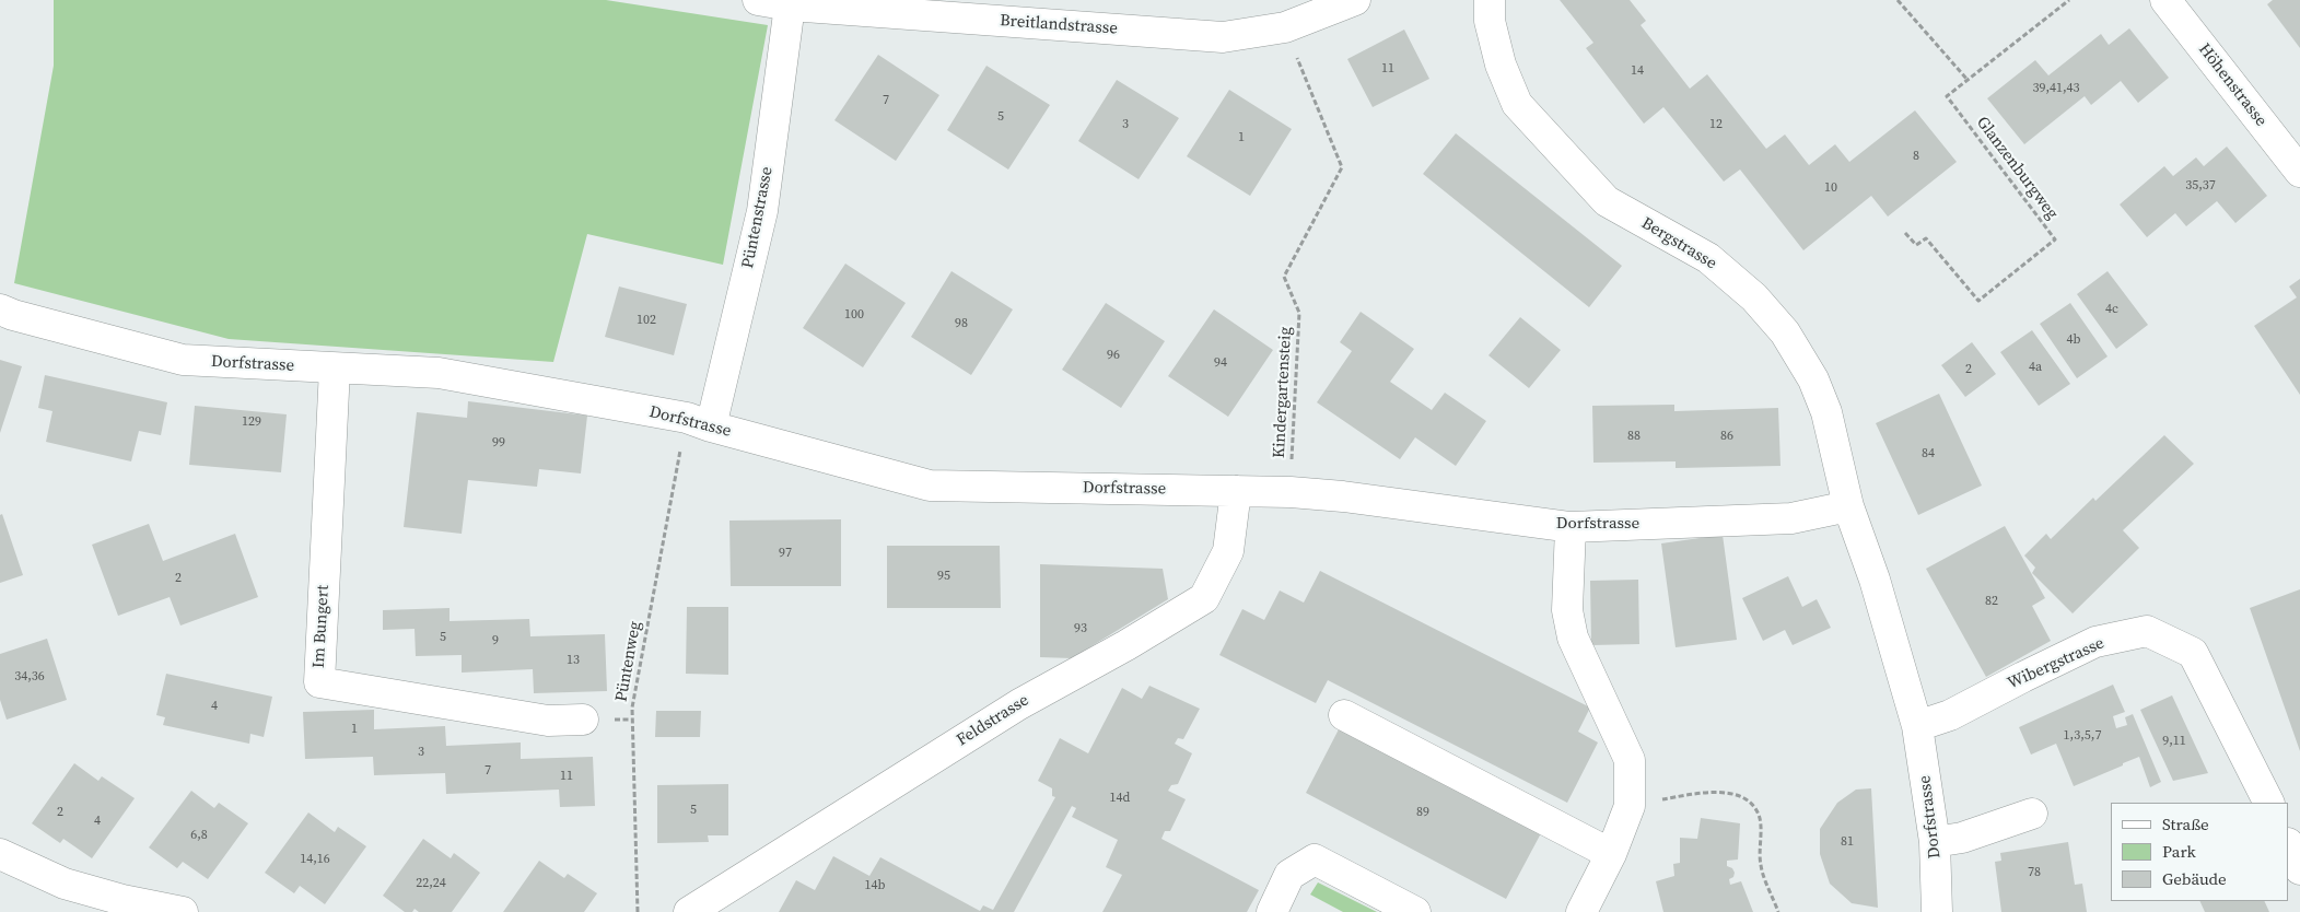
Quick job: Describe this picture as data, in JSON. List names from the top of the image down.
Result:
{
  "streets": {
    "street": [
      "Breitlandstrasse",
      "Höhenstrasse",
      "Püntenstrasse",
      "Bergstrasse",
      "Dorfstrasse",
      "Im Bungert",
      "Wibergstrasse",
      "Feldstrasse"
    ],
    "path": ["Glanzenburgweg", "Kindergartensteig", "Püntenweg"]
  },
  "crossings": [
    ["Breitlandstrasse", "Püntenstrasse"],
    ["Breitlandstrasse", "Kindergartensteig"],
    ["Püntenstrasse", "Dorfstrasse"],
    ["Püntenstrasse", "Püntenweg"],
    ["Bergstrasse", "Dorfstrasse"],
    ["Dorfstrasse", "Kindergartensteig"],
    ["Dorfstrasse", "Im Bungert"],
    ["Dorfstrasse", "Püntenweg"],
    ["Dorfstrasse", "Wibergstrasse"],
    ["Dorfstrasse", "Feldstrasse"]
  ],
  "house_numbers": [
    "11",
    "14",
    "39,41,43",
    "7",
    "5",
    "3",
    "12",
    "1",
    "8",
    "35,37",
    "10",
    "4c",
    "100",
    "102",
    "98",
    "4b",
    "96",
    "94",
    "4a",
    "2",
    "129",
    "88",
    "86",
    "99",
    "84",
    "97",
    "95",
    "2",
    "82",
    "93",
    "5",
    "9",
    "13",
    "34,36",
    "4",
    "1",
    "1,3,5,7",
    "9,11",
    "3",
    "7",
    "11",
    "14d",
    "5",
    "2",
    "89",
    "4",
    "6,8",
    "81",
    "14,16",
    "78",
    "22,24",
    "14b"
  ],
  "legend": ["Straße", "Park", "Gebäude"]
}
